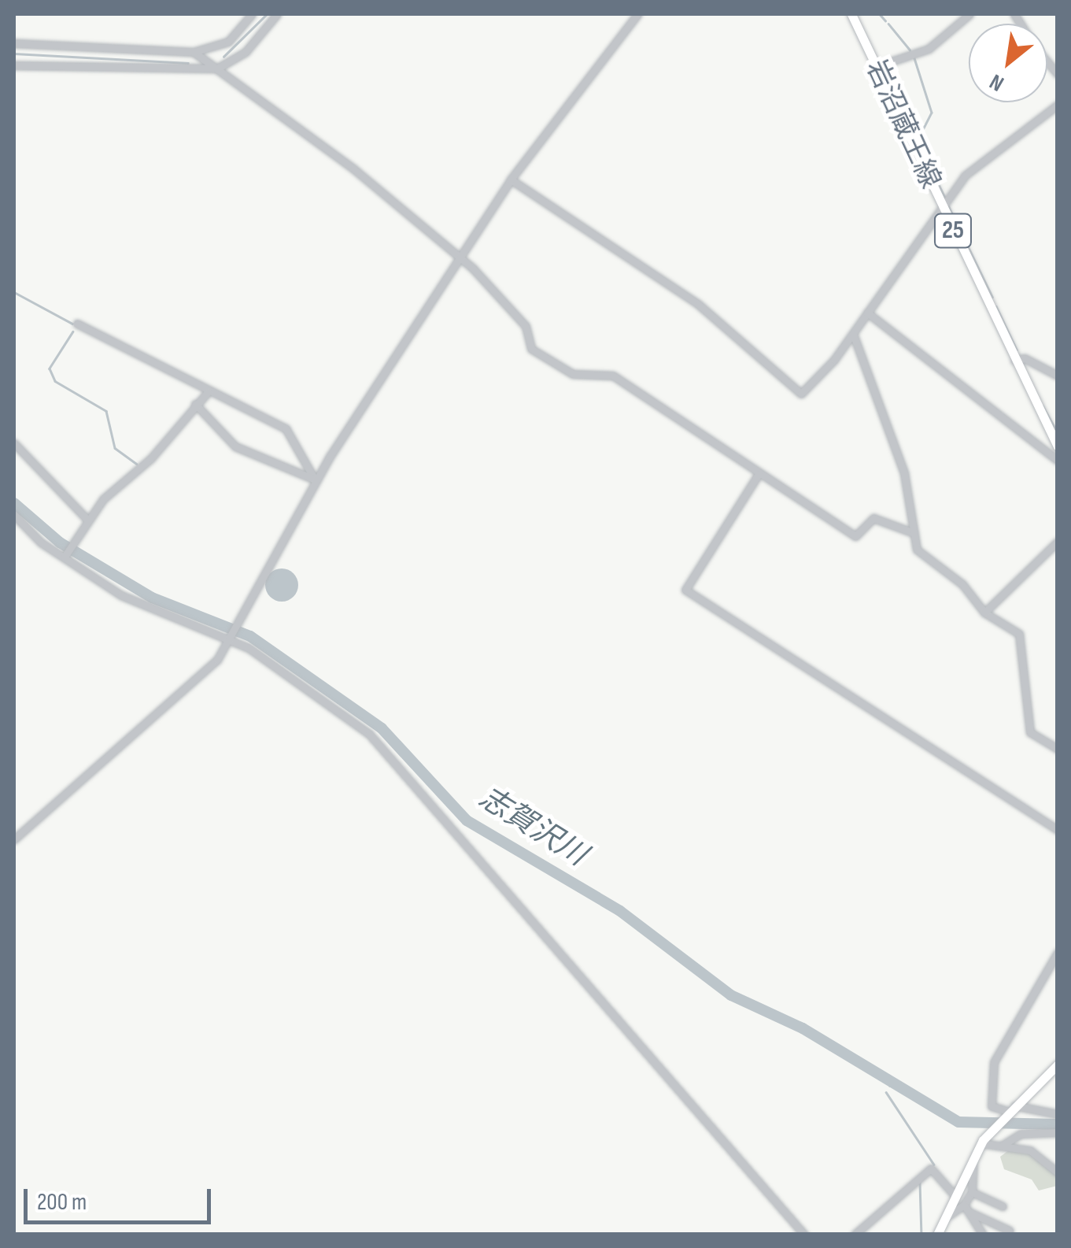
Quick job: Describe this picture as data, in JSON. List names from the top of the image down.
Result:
{
  "streets": {
    "main road": ["岩沼蔵王線", "25"]
  },
  "water": ["志賀沢川"],
  "scale_bar": "200 m",
  "north": "bottom left"
}
